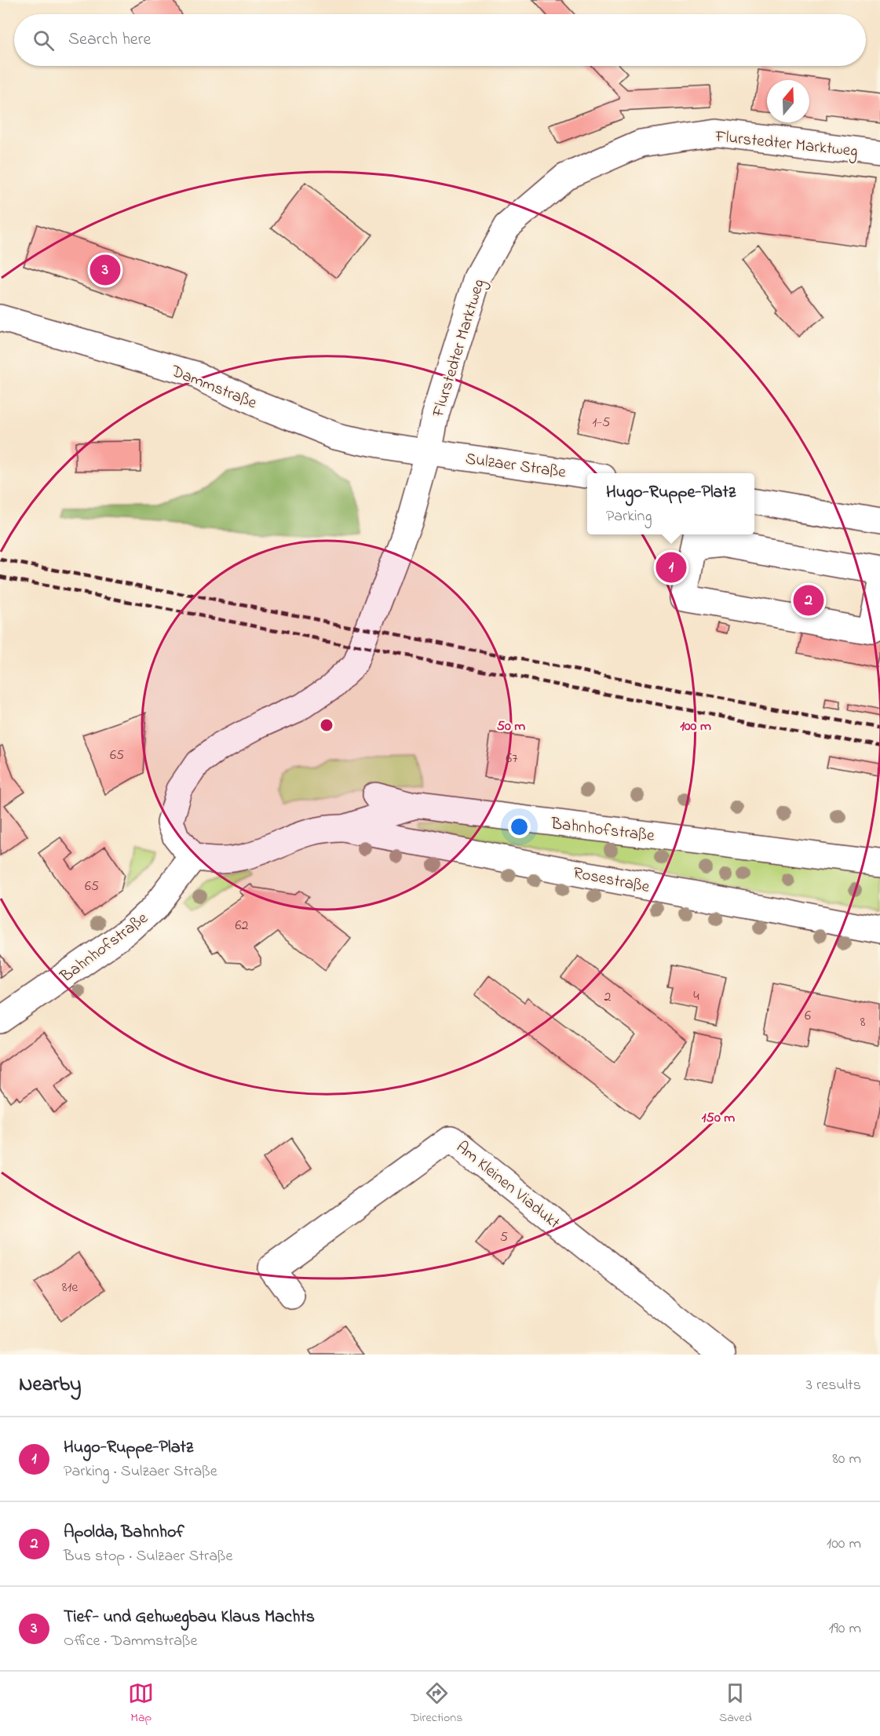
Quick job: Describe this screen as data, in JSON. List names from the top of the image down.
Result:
{
  "streets": {
    "street": [
      "Flurstedter Marktweg",
      "Dammstraße",
      "Sulzaer Straße",
      "Bahnhofstraße",
      "Rosestraße",
      "Am Kleinen Viadukt"
    ]
  },
  "crossings": [
    ["Flurstedter Marktweg", "Dammstraße"],
    ["Flurstedter Marktweg", "Sulzaer Straße"],
    ["Dammstraße", "Sulzaer Straße"],
    ["Bahnhofstraße", "Rosestraße"]
  ],
  "house_numbers": [
    "1-5",
    "65",
    "67",
    "65",
    "62",
    "4",
    "2",
    "6",
    "8",
    "5",
    "81e"
  ],
  "north": "top",
  "page": {
    "search": "Search here",
    "pins": ["3", "1", "2"],
    "popup": ["Hugo-Ruppe-Platz", "Parking"],
    "heading": ["Nearby", "3 results"],
    "list": [
      {
        "mark": "1",
        "name": "Hugo-Ruppe-Platz",
        "note": "Parking · Sulzaer Straße",
        "value": "80 m"
      },
      {
        "mark": "2",
        "name": "Apolda, Bahnhof",
        "note": "Bus stop · Sulzaer Straße",
        "value": "100 m"
      },
      {
        "mark": "3",
        "name": "Tief- und Gehwegbau Klaus Machts",
        "note": "Office · Dammstraße",
        "value": "190 m"
      }
    ],
    "nav": ["Map", "Directions", "Saved"]
  },
  "rings": ["50 m", "100 m", "150 m"]
}
